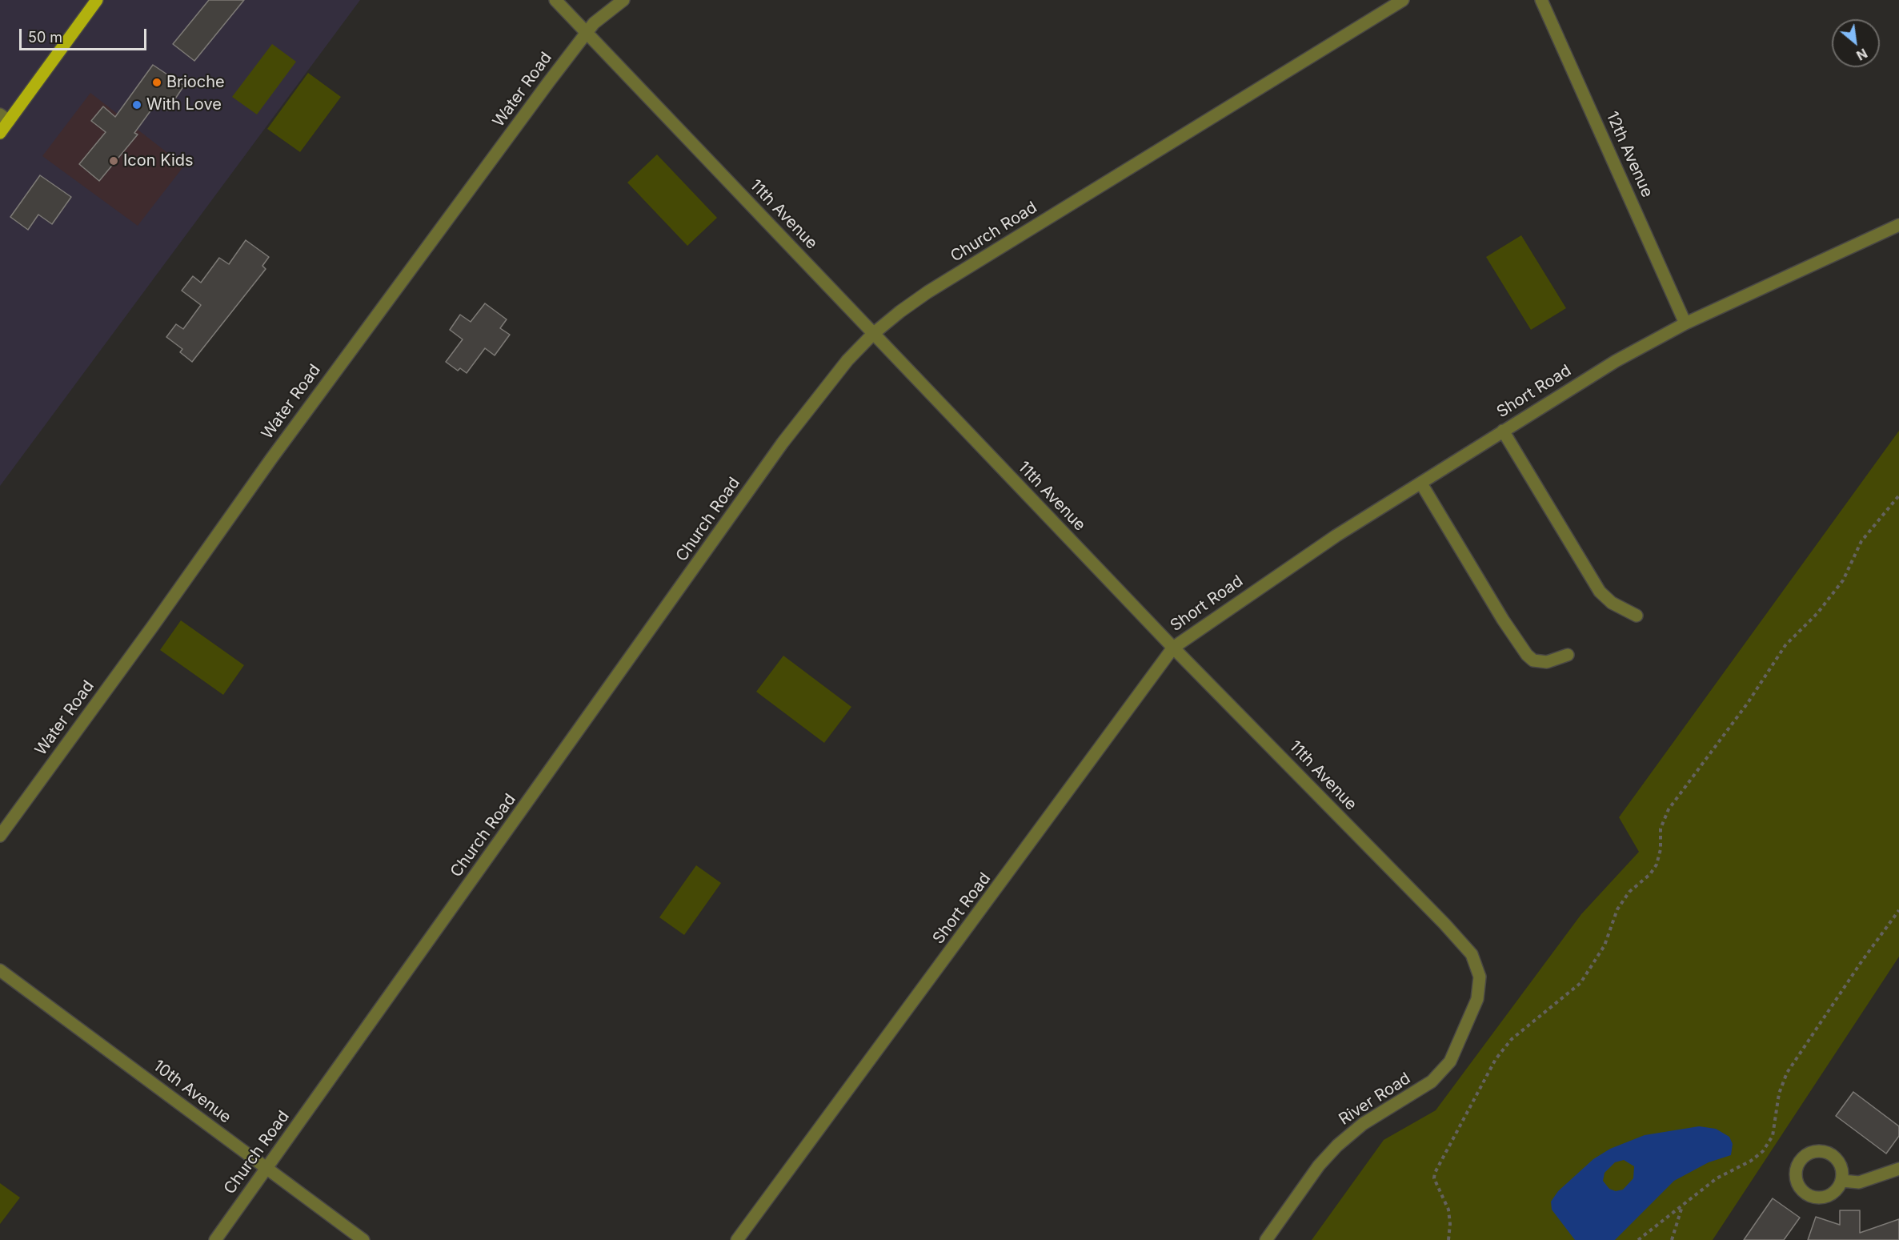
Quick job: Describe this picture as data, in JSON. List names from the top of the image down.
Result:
{
  "streets": {
    "street": [
      "Water Road",
      "12th Avenue",
      "11th Avenue",
      "Church Road",
      "Short Road",
      "10th Avenue",
      "River Road"
    ]
  },
  "crossings": [
    ["Water Road", "11th Avenue"],
    ["12th Avenue", "Short Road"],
    ["11th Avenue", "Church Road"],
    ["11th Avenue", "Short Road"],
    ["11th Avenue", "River Road"],
    ["Church Road", "10th Avenue"]
  ],
  "places": ["Brioche", "With Love", "Icon Kids"],
  "scale_bar": "50 m",
  "north": "bottom right"
}
